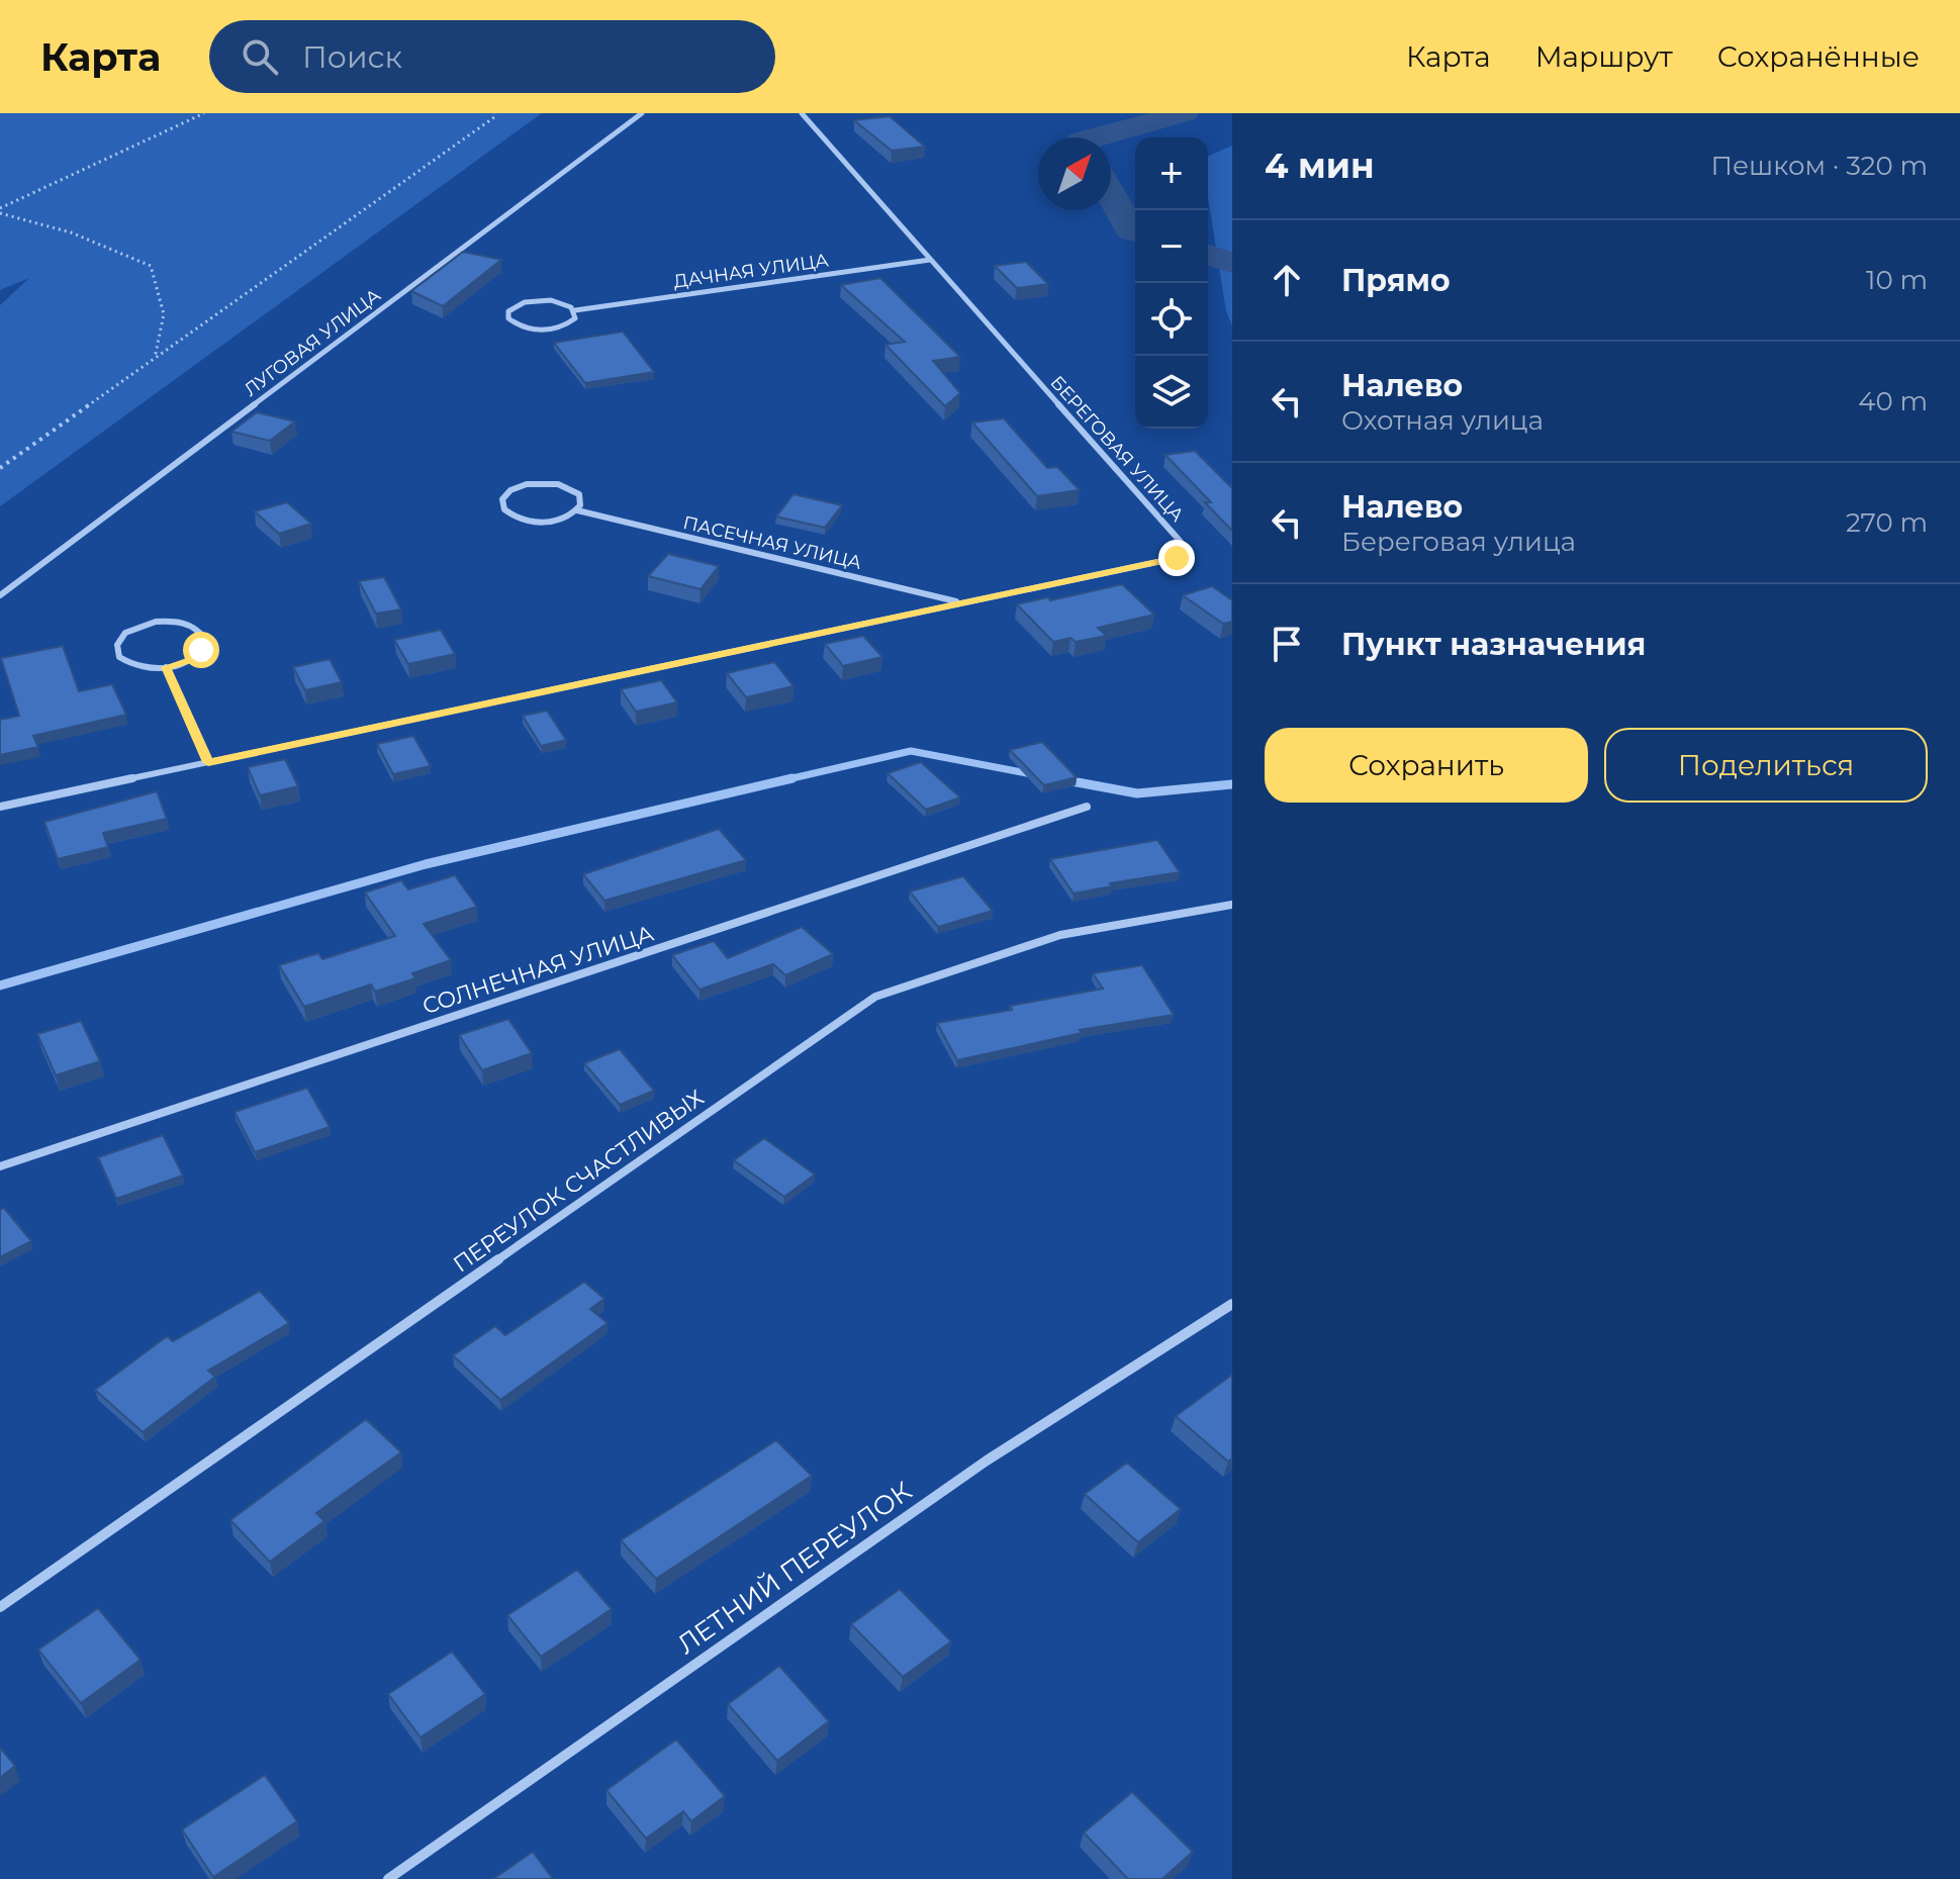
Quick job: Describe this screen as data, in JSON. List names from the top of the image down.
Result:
{
  "streets": {
    "street": [
      "ДАЧНАЯ УЛИЦА",
      "ЛУГОВАЯ УЛИЦА",
      "БЕРЕГОВАЯ УЛИЦА",
      "ПАСЕЧНАЯ УЛИЦА",
      "СОЛНЕЧНАЯ УЛИЦА",
      "ПЕРЕУЛОК СЧАСТЛИВЫХ",
      "ЛЕТНИЙ ПЕРЕУЛОК"
    ]
  },
  "crossings": [
    ["ДАЧНАЯ УЛИЦА", "БЕРЕГОВАЯ УЛИЦА"],
    ["БЕРЕГОВАЯ УЛИЦА", "ПАСЕЧНАЯ УЛИЦА"]
  ],
  "north": "top right",
  "page": {
    "header": "Карта",
    "search": "Поиск",
    "nav": ["Карта", "Маршрут", "Сохранённые"],
    "heading": ["4 мин", "Пешком · 320 m"],
    "map_buttons": ["+", "−"],
    "list": [
      ["Прямо", "10 m"],
      ["Налево", "Охотная улица", "40 m"],
      ["Налево", "Береговая улица", "270 m"],
      "Пункт назначения"
    ],
    "buttons": ["Сохранить", "Поделиться"]
  }
}
